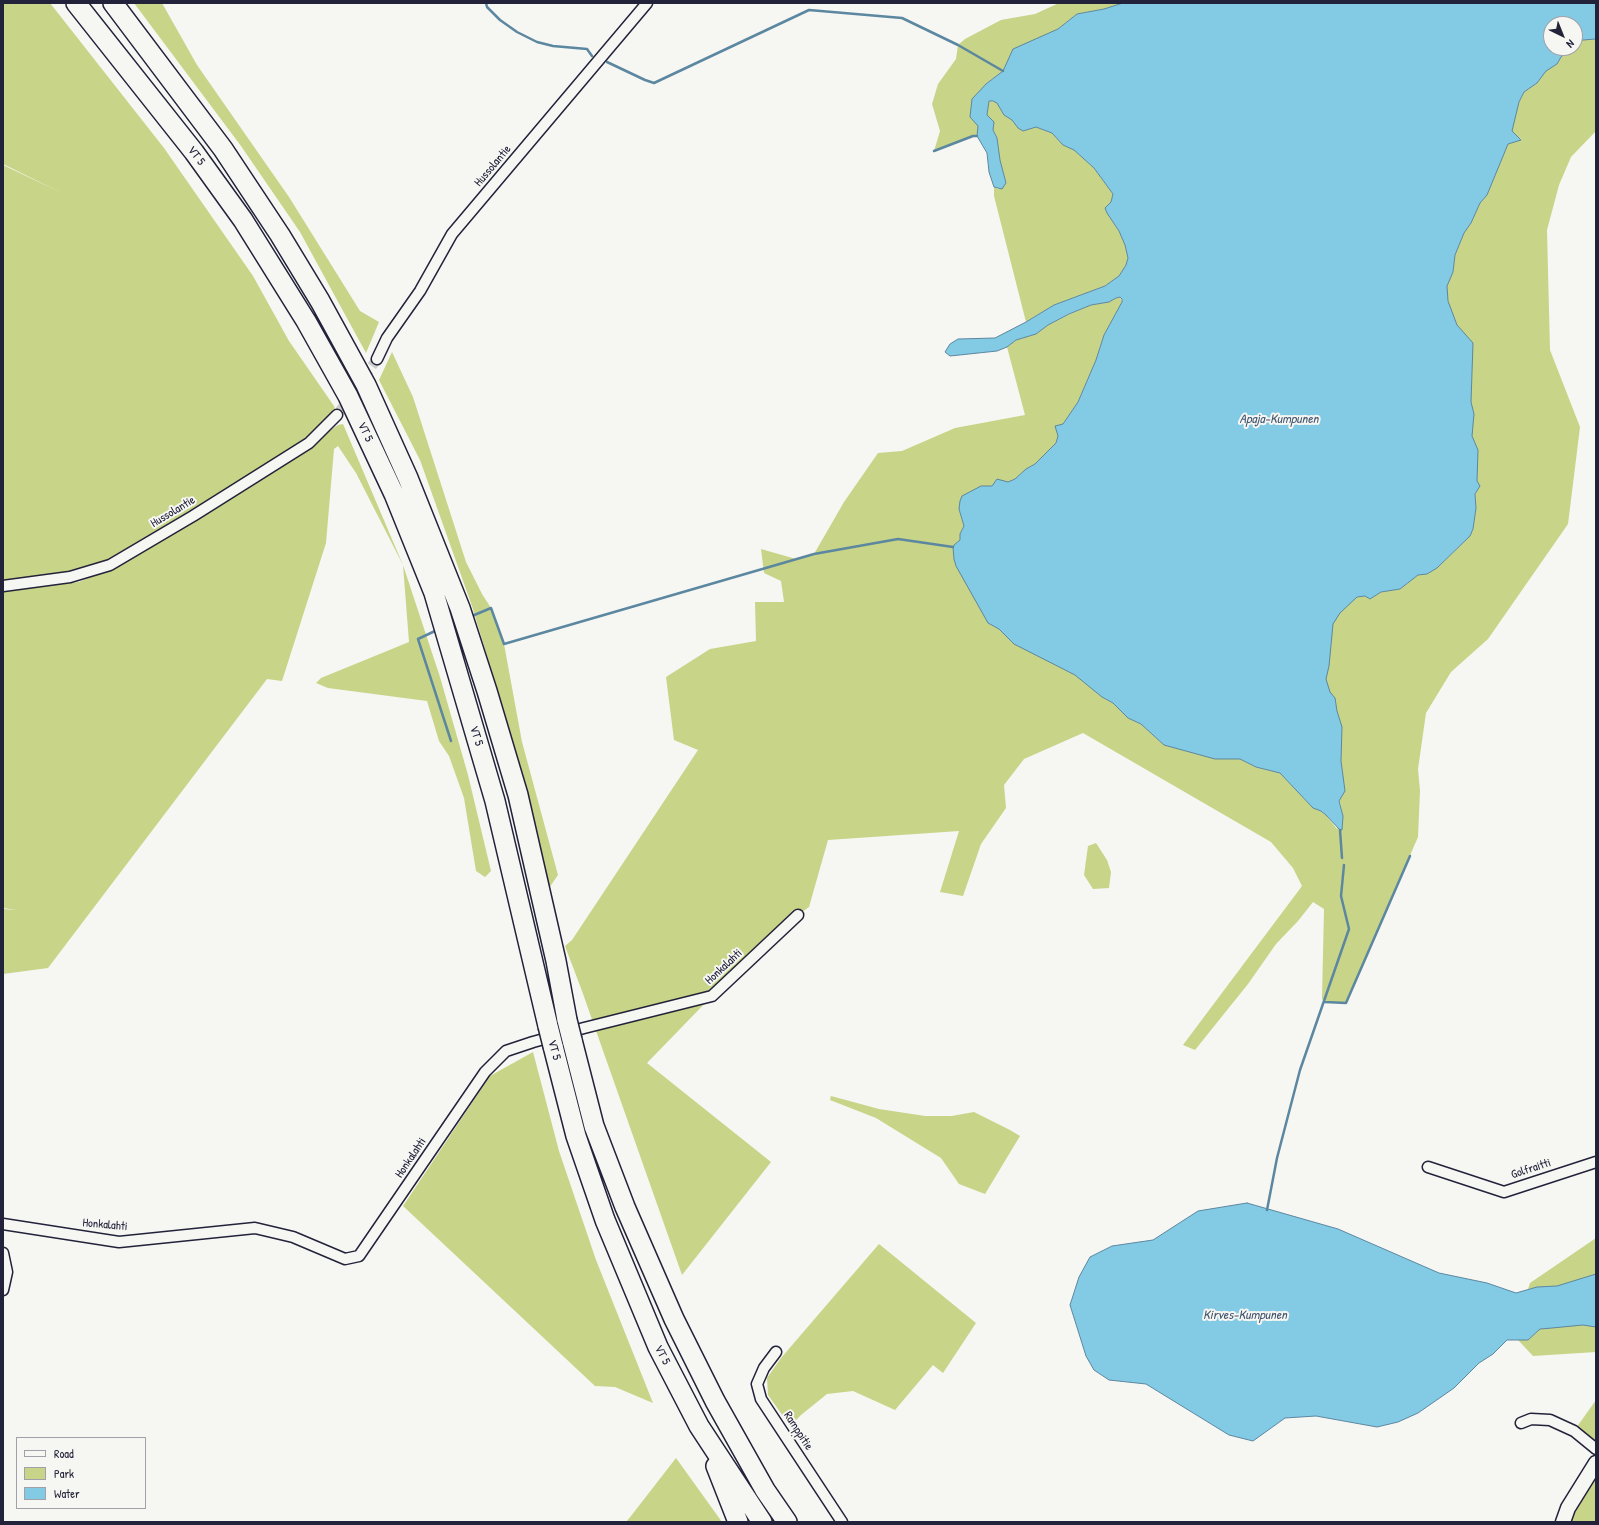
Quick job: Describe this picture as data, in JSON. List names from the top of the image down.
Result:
{
  "streets": {
    "highway": ["VT 5"],
    "street": [
      "Hussolantie",
      "Honkalahti",
      "Golfraitti",
      "Ramppitie"
    ]
  },
  "water": ["Apaja-Kumpunen", "Kirves-Kumpunen"],
  "legend": ["Road", "Park", "Water"],
  "north": "bottom right"
}
